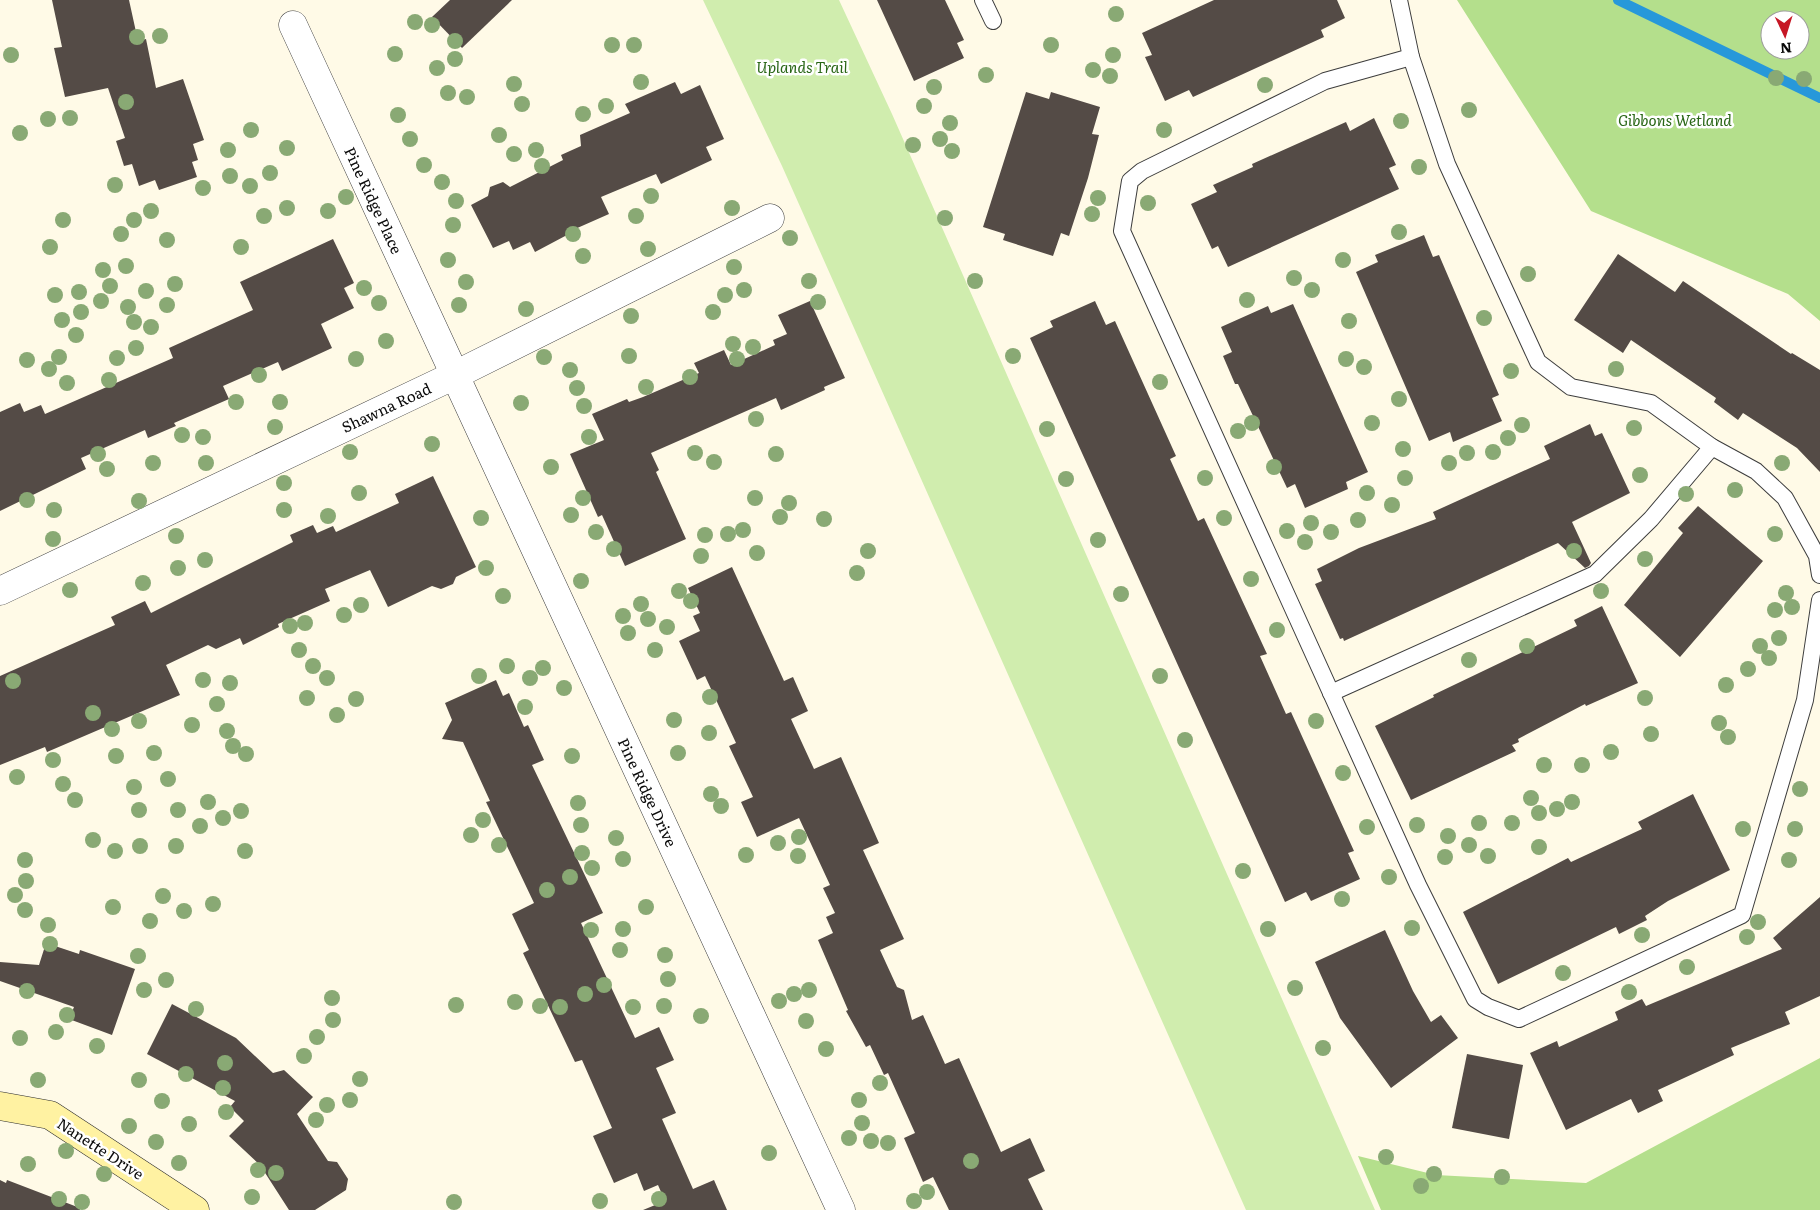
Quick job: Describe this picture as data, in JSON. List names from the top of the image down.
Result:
{
  "streets": {
    "street": [
      "Pine Ridge Place",
      "Shawna Road",
      "Pine Ridge Drive",
      "Nanette Drive"
    ]
  },
  "crossings": [
    ["Pine Ridge Place", "Shawna Road"],
    ["Pine Ridge Place", "Pine Ridge Drive"],
    ["Shawna Road", "Pine Ridge Drive"]
  ],
  "parks": ["Uplands Trail", "Gibbons Wetland"],
  "north": "bottom"
}
